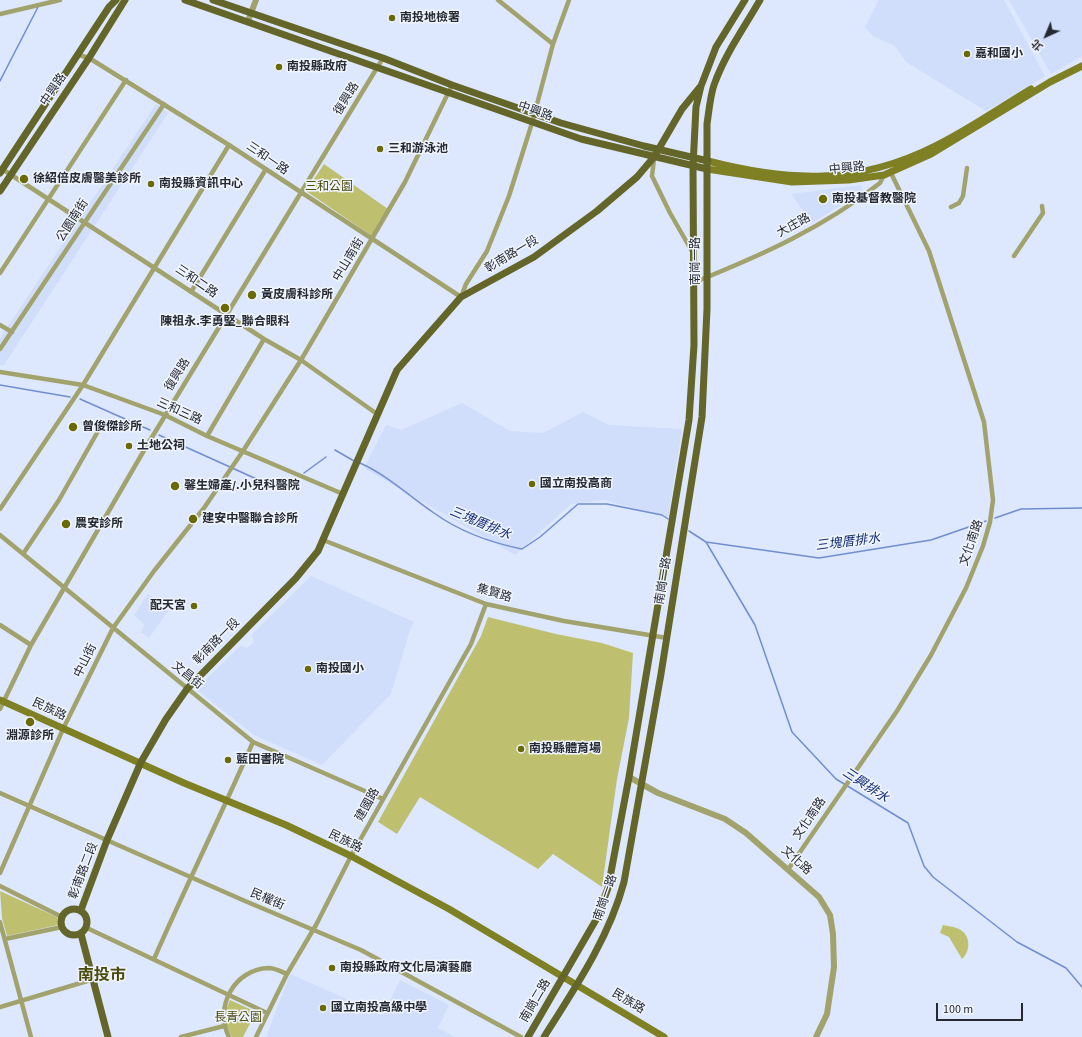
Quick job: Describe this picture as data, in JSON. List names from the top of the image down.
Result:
{
  "streets": {
    "main road": [
      "中興路",
      "大庄路",
      "彰南路一段",
      "南崗一路",
      "民族路",
      "彰南路二段",
      "南崗二路"
    ],
    "street": [
      "復興路",
      "三和一路",
      "公園南街",
      "中山南街",
      "三和二路",
      "三和三路",
      "文化南路",
      "集賢路",
      "中山街",
      "文昌街",
      "建國路",
      "文化路",
      "民權街"
    ]
  },
  "crossings": [
    ["中興路", "復興路"],
    ["中興路", "三和一路"],
    ["中興路", "大庄路"],
    ["中興路", "彰南路一段"],
    ["中興路", "中山南街"],
    ["中興路", "南崗一路"],
    ["中興路", "三和二路"],
    ["中興路", "文化南路"],
    ["復興路", "三和一路"],
    ["復興路", "三和二路"],
    ["復興路", "三和三路"],
    ["復興路", "文昌街"],
    ["復興路", "民族路"],
    ["三和一路", "公園南街"],
    ["三和一路", "彰南路一段"],
    ["三和一路", "中山南街"],
    ["公園南街", "三和二路"],
    ["大庄路", "南崗一路"],
    ["大庄路", "文化南路"],
    ["彰南路一段", "南崗一路"],
    ["彰南路一段", "三和二路"],
    ["彰南路一段", "三和三路"],
    ["彰南路一段", "集賢路"],
    ["彰南路一段", "文昌街"],
    ["彰南路一段", "民族路"],
    ["彰南路一段", "彰南路二段"],
    ["彰南路一段", "民權街"],
    ["中山南街", "三和二路"],
    ["中山南街", "三和三路"],
    ["中山南街", "中山街"],
    ["南崗一路", "集賢路"],
    ["南崗一路", "民族路"],
    ["南崗一路", "文化路"],
    ["南崗一路", "南崗二路"],
    ["文化南路", "文化路"],
    ["集賢路", "建國路"],
    ["中山街", "文昌街"],
    ["中山街", "民族路"],
    ["中山街", "民權街"],
    ["文昌街", "建國路"],
    ["民族路", "建國路"],
    ["民族路", "南崗二路"],
    ["建國路", "民權街"],
    ["彰南路二段", "民權街"]
  ],
  "districts": ["南投市"],
  "water": ["三塊厝排水", "三興排水"],
  "parks": ["三和公園", "長青公園"],
  "places": [
    "南投地檢署",
    "嘉和國小",
    "南投縣政府",
    "三和游泳池",
    "徐紹倍皮膚醫美診所",
    "南投縣資訊中心",
    "南投基督教醫院",
    "黃皮膚科診所",
    "陳祖永.李勇堅_聯合眼科",
    "曾俊傑診所",
    "土地公祠",
    "國立南投高商",
    "馨生婦產/.小兒科醫院",
    "建安中醫聯合診所",
    "農安診所",
    "配天宮",
    "南投國小",
    "淵源診所",
    "南投縣體育場",
    "藍田書院",
    "南投縣政府文化局演藝廳",
    "國立南投高級中學"
  ],
  "scale_bar": "100 m",
  "north": "bottom left"
}
